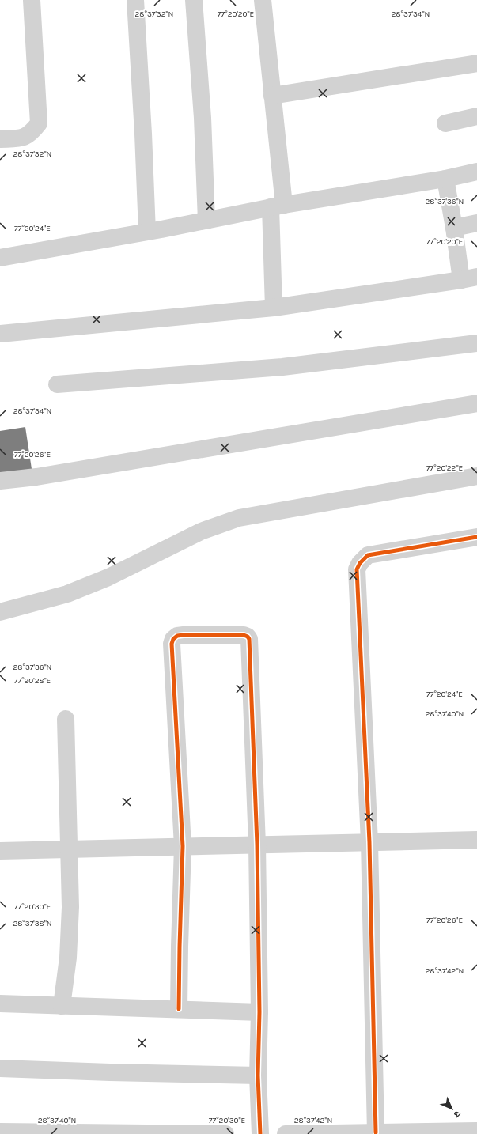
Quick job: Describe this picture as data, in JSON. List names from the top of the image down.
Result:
{
  "north": "bottom right",
  "coordinates": [
    "28°37'32\"N",
    "77°20'20\"E",
    "28°37'34\"N",
    "28°37'36\"N",
    "77°20'24\"E",
    "77°20'26\"E",
    "77°20'22\"E",
    "77°20'28\"E",
    "28°37'40\"N",
    "77°20'30\"E",
    "28°37'38\"N",
    "28°37'42\"N"
  ]
}
